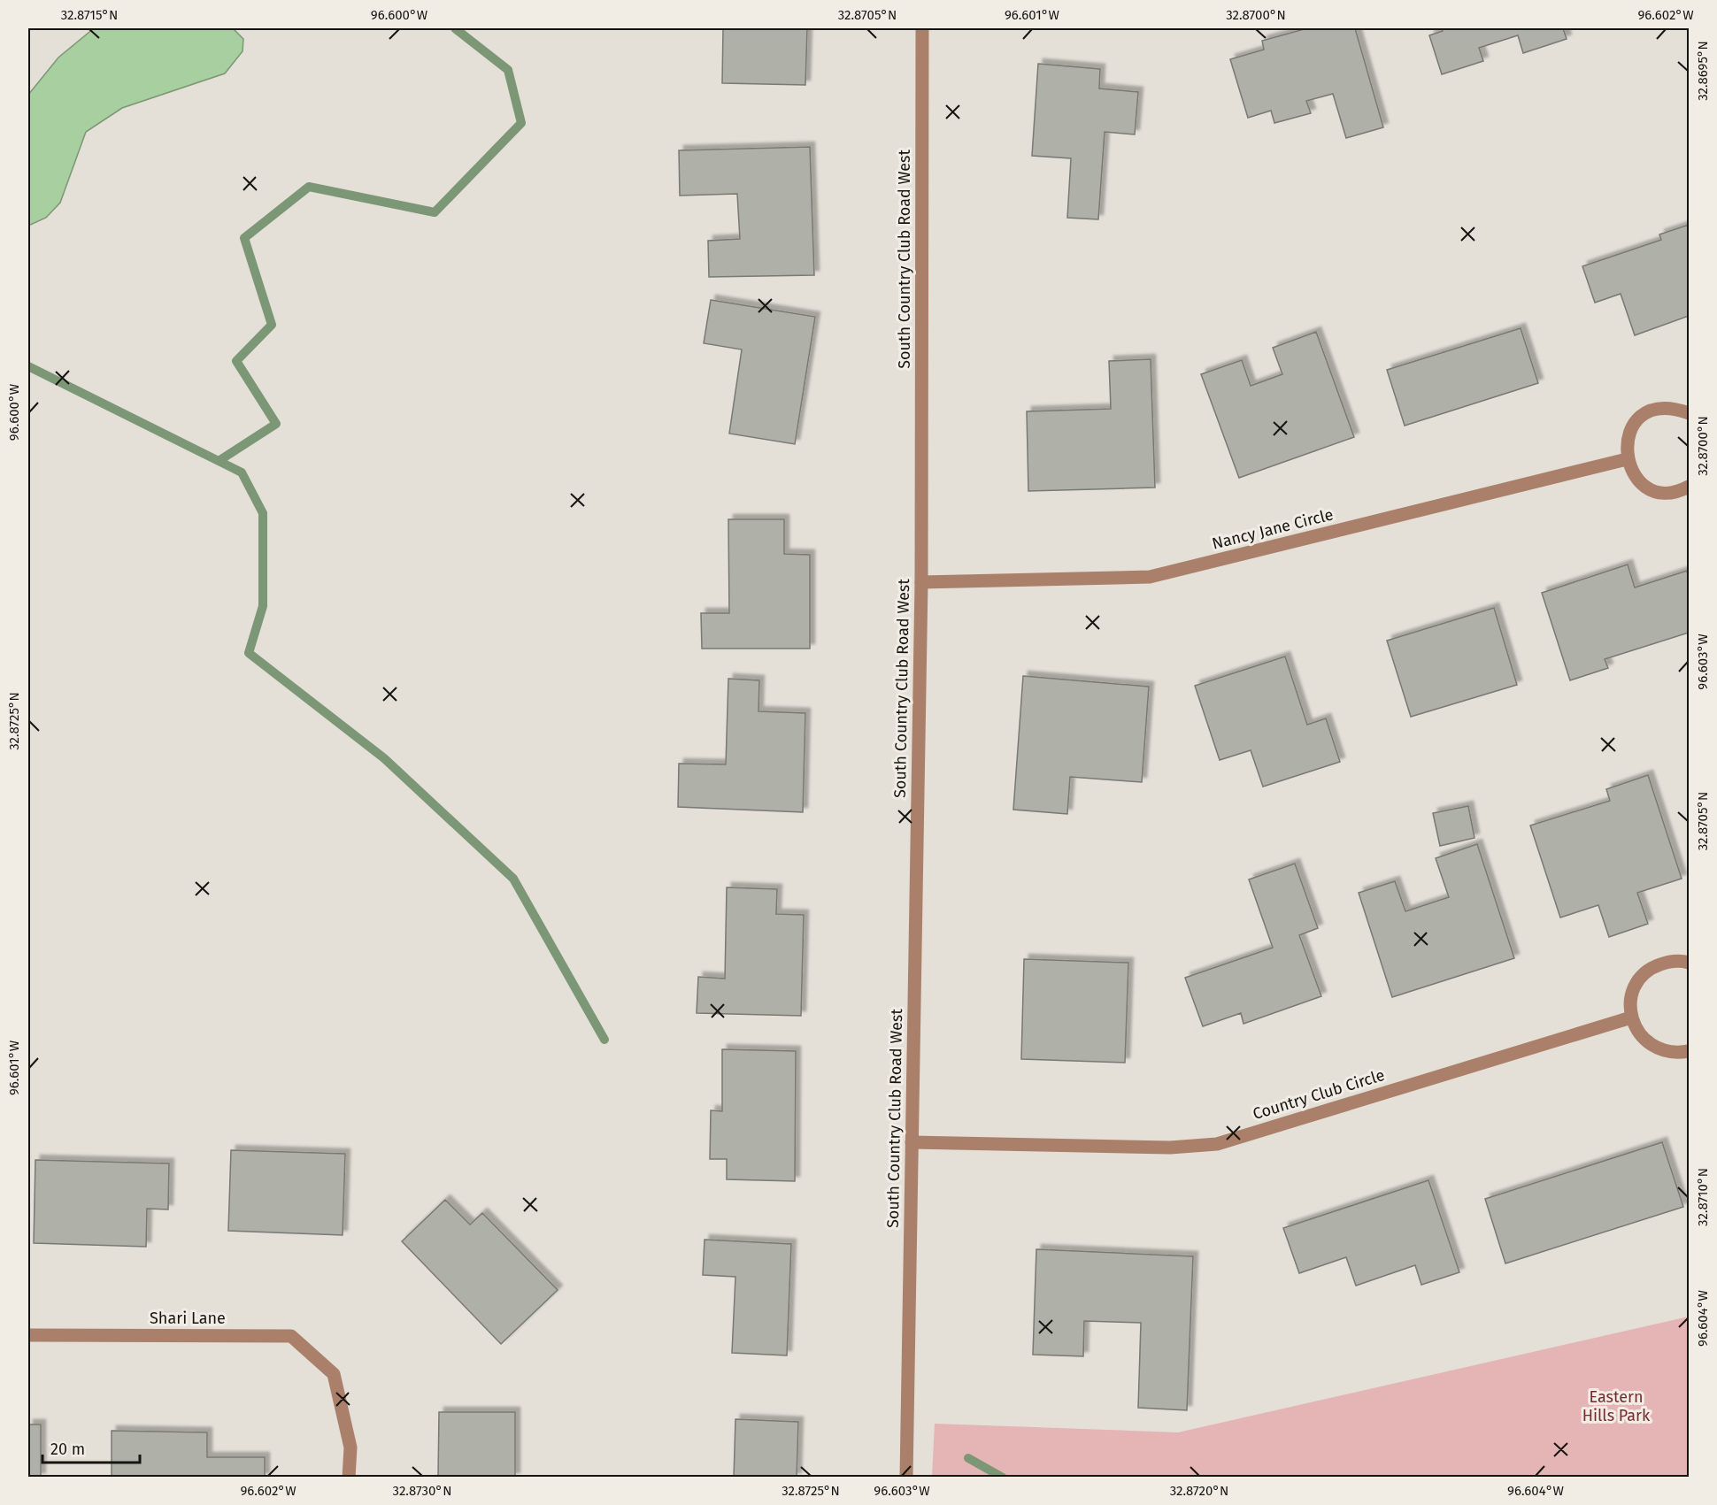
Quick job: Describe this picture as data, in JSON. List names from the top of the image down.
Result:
{
  "streets": {
    "street": [
      "South Country Club Road West",
      "Nancy Jane Circle",
      "Country Club Circle",
      "Shari Lane"
    ]
  },
  "crossings": [
    ["South Country Club Road West", "Nancy Jane Circle"],
    ["South Country Club Road West", "Country Club Circle"]
  ],
  "parks": ["Eastern Hills Park"],
  "scale_bar": "20 m",
  "coordinates": [
    "32.8715°N",
    "96.600°W",
    "32.8705°N",
    "96.601°W",
    "32.8700°N",
    "96.602°W",
    "32.8695°N",
    "96.603°W",
    "32.8725°N",
    "32.8710°N",
    "96.604°W",
    "32.8730°N",
    "32.8720°N"
  ]
}
